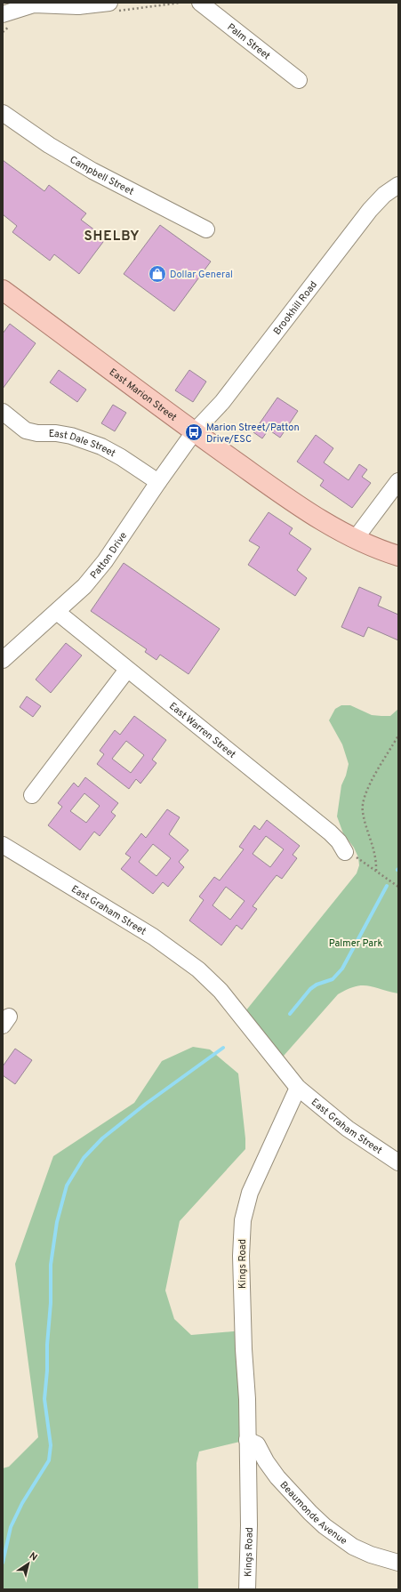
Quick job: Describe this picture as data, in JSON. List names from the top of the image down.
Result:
{
  "streets": {
    "main road": ["East Marion Street"],
    "street": [
      "Palm Street",
      "Campbell Street",
      "Brookhill Road",
      "East Dale Street",
      "Patton Drive",
      "East Warren Street",
      "East Graham Street",
      "Kings Road",
      "Beaumonde Avenue"
    ]
  },
  "crossings": [
    ["Brookhill Road", "East Marion Street"],
    ["Brookhill Road", "Patton Drive"],
    ["East Marion Street", "Patton Drive"],
    ["East Dale Street", "Patton Drive"],
    ["Patton Drive", "East Warren Street"],
    ["East Graham Street", "Kings Road"],
    ["Kings Road", "Beaumonde Avenue"]
  ],
  "districts": ["SHELBY"],
  "parks": ["Palmer Park"],
  "places": {
    "shop": ["Dollar General"],
    "bus stop": ["Marion Street/Patton Drive/ESC"]
  },
  "north": "top right"
}
